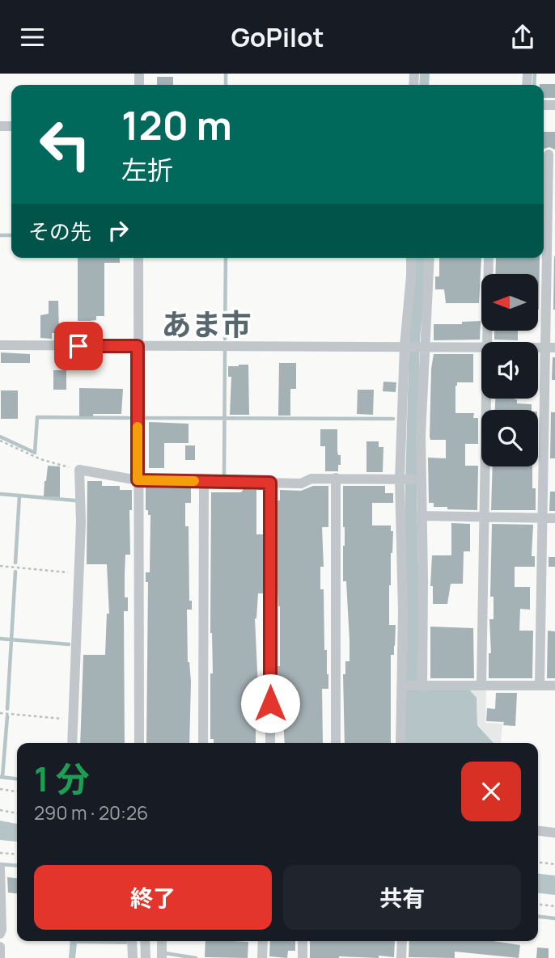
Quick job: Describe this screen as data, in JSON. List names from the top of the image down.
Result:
{
  "districts": ["あま市"],
  "north": "left",
  "page": {
    "header": "GoPilot",
    "turn": ["120 m", "左折"],
    "then": "その先",
    "heading": ["1 分", "290 m · 20:26"],
    "buttons": ["終了", "共有"]
  }
}
